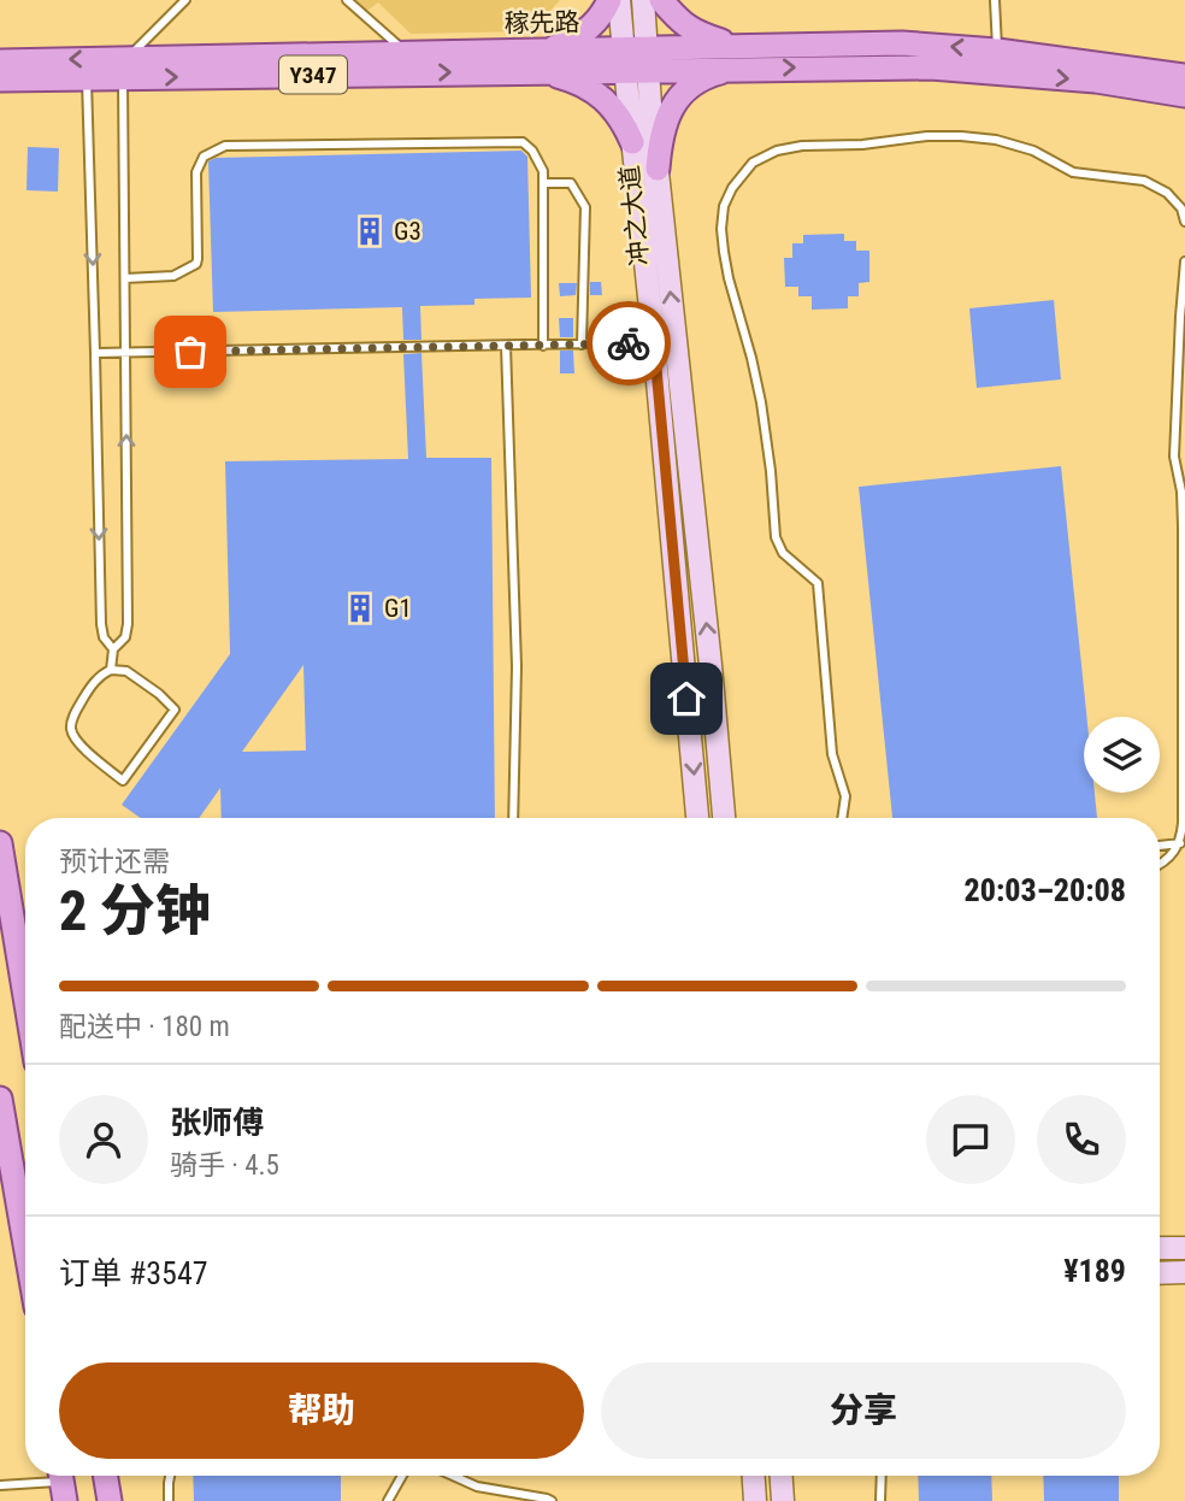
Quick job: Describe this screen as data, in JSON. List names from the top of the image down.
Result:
{
  "streets": {
    "main road": ["稼先路", "Y347", "冲之大道"]
  },
  "crossings": [
    ["稼先路", "冲之大道"]
  ],
  "places": {
    "building": ["G3", "G1"]
  },
  "page": {
    "heading": ["2 分钟", "预计还需", "20:03–20:08"],
    "panel": [
      "张师傅",
      "骑手 · 4.5",
      "订单 #3547",
      "¥189"
    ],
    "bar": "配送中 · 180 m",
    "buttons": ["帮助", "分享"]
  }
}
